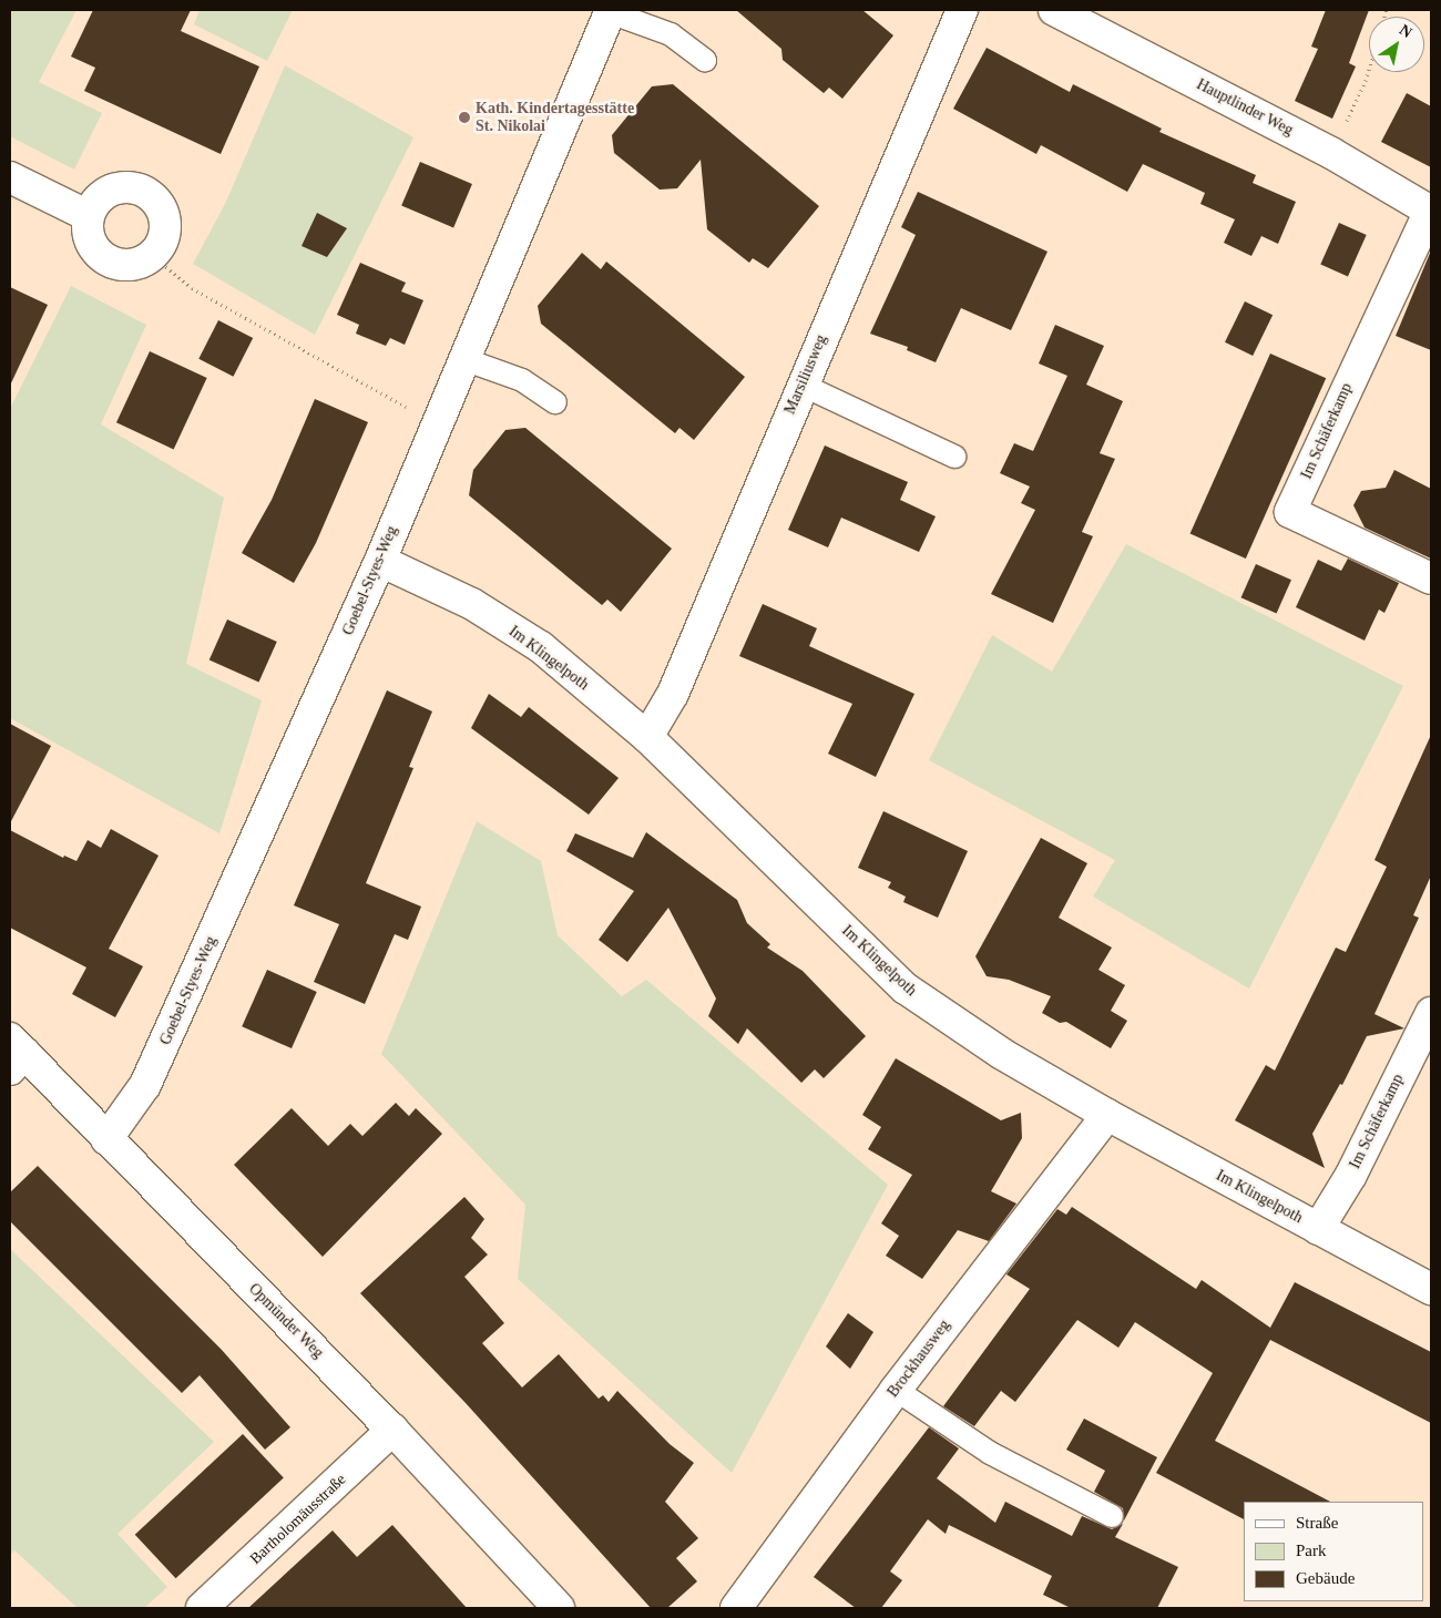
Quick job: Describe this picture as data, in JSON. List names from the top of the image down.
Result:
{
  "streets": {
    "street": [
      "Hauptlinder Weg",
      "Marsiliusweg",
      "Im Schäferkamp",
      "Goebel-Styes-Weg",
      "Im Klingelpoth",
      "Opmünder Weg",
      "Brockhausweg",
      "Bartholomäusstraße"
    ]
  },
  "crossings": [
    ["Hauptlinder Weg", "Im Schäferkamp"],
    ["Marsiliusweg", "Im Klingelpoth"],
    ["Im Schäferkamp", "Im Klingelpoth"],
    ["Goebel-Styes-Weg", "Im Klingelpoth"],
    ["Goebel-Styes-Weg", "Opmünder Weg"],
    ["Im Klingelpoth", "Brockhausweg"],
    ["Opmünder Weg", "Bartholomäusstraße"]
  ],
  "places": ["Kath. Kindertagesstätte St. Nikolai"],
  "legend": ["Straße", "Park", "Gebäude"],
  "north": "top right"
}
